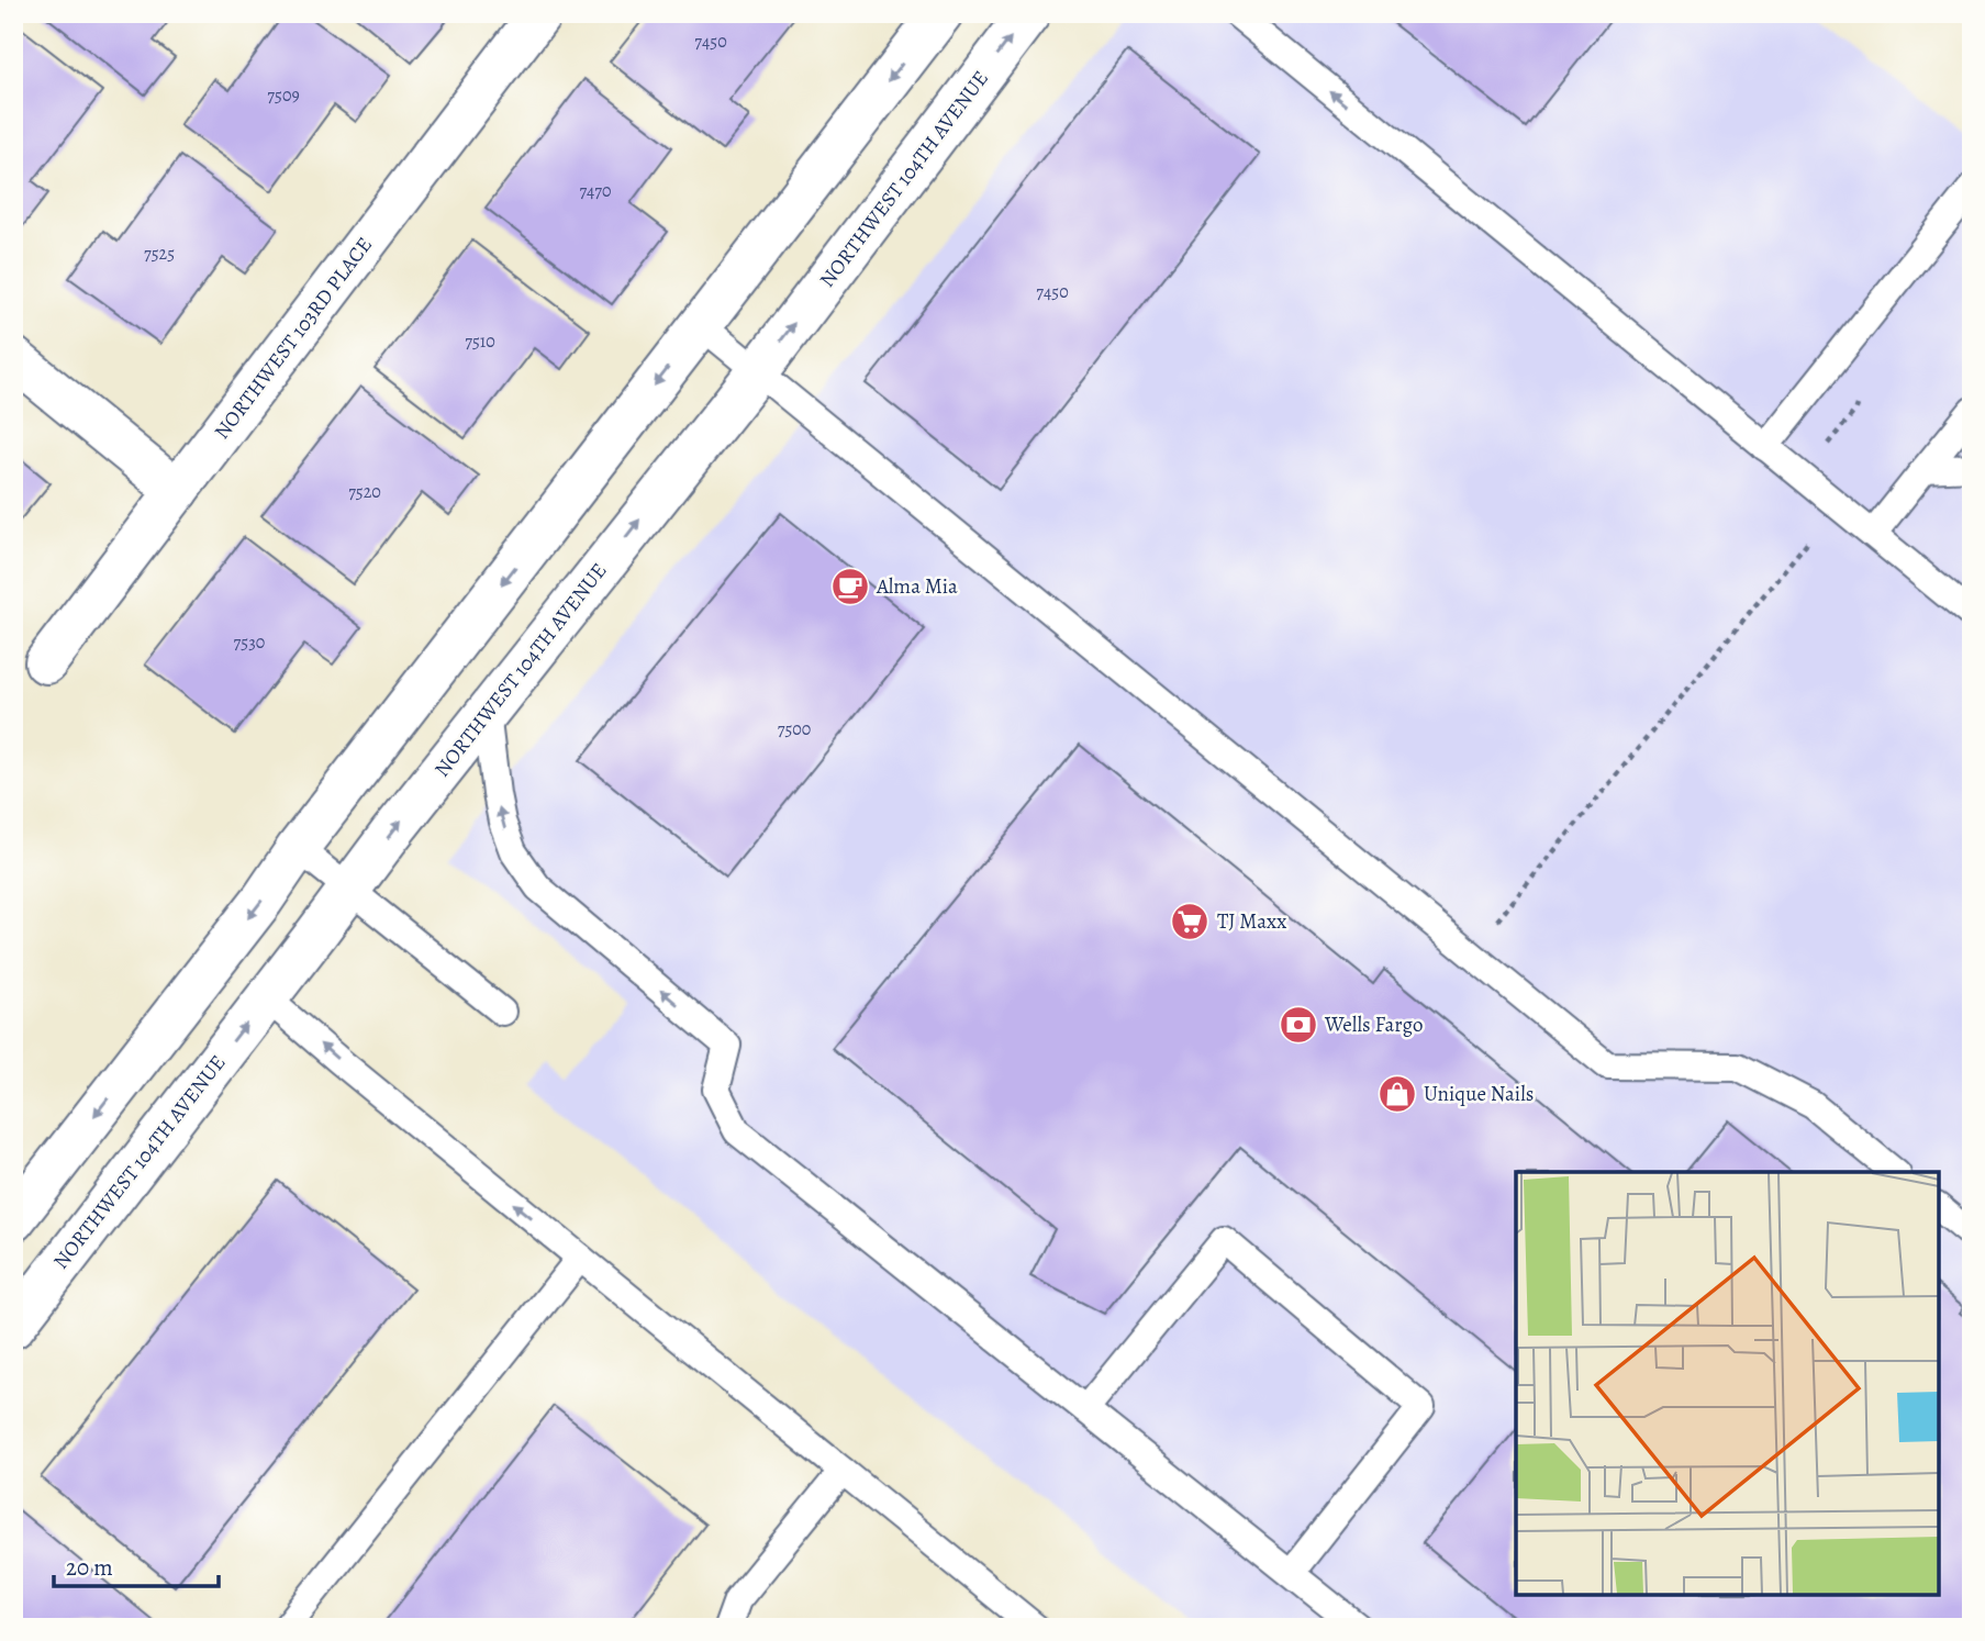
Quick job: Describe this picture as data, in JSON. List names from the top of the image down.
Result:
{
  "streets": {
    "street": ["NORTHWEST 104TH AVENUE", "NORTHWEST 103RD PLACE"]
  },
  "places": {
    "cafe": ["Alma Mia"],
    "supermarket": ["TJ Maxx"],
    "bank": ["Wells Fargo"],
    "shop": ["Unique Nails"]
  },
  "house_numbers": [
    "7450",
    "7509",
    "7470",
    "7525",
    "7450",
    "7510",
    "7520",
    "7530",
    "7500"
  ],
  "scale_bar": "20 m"
}
